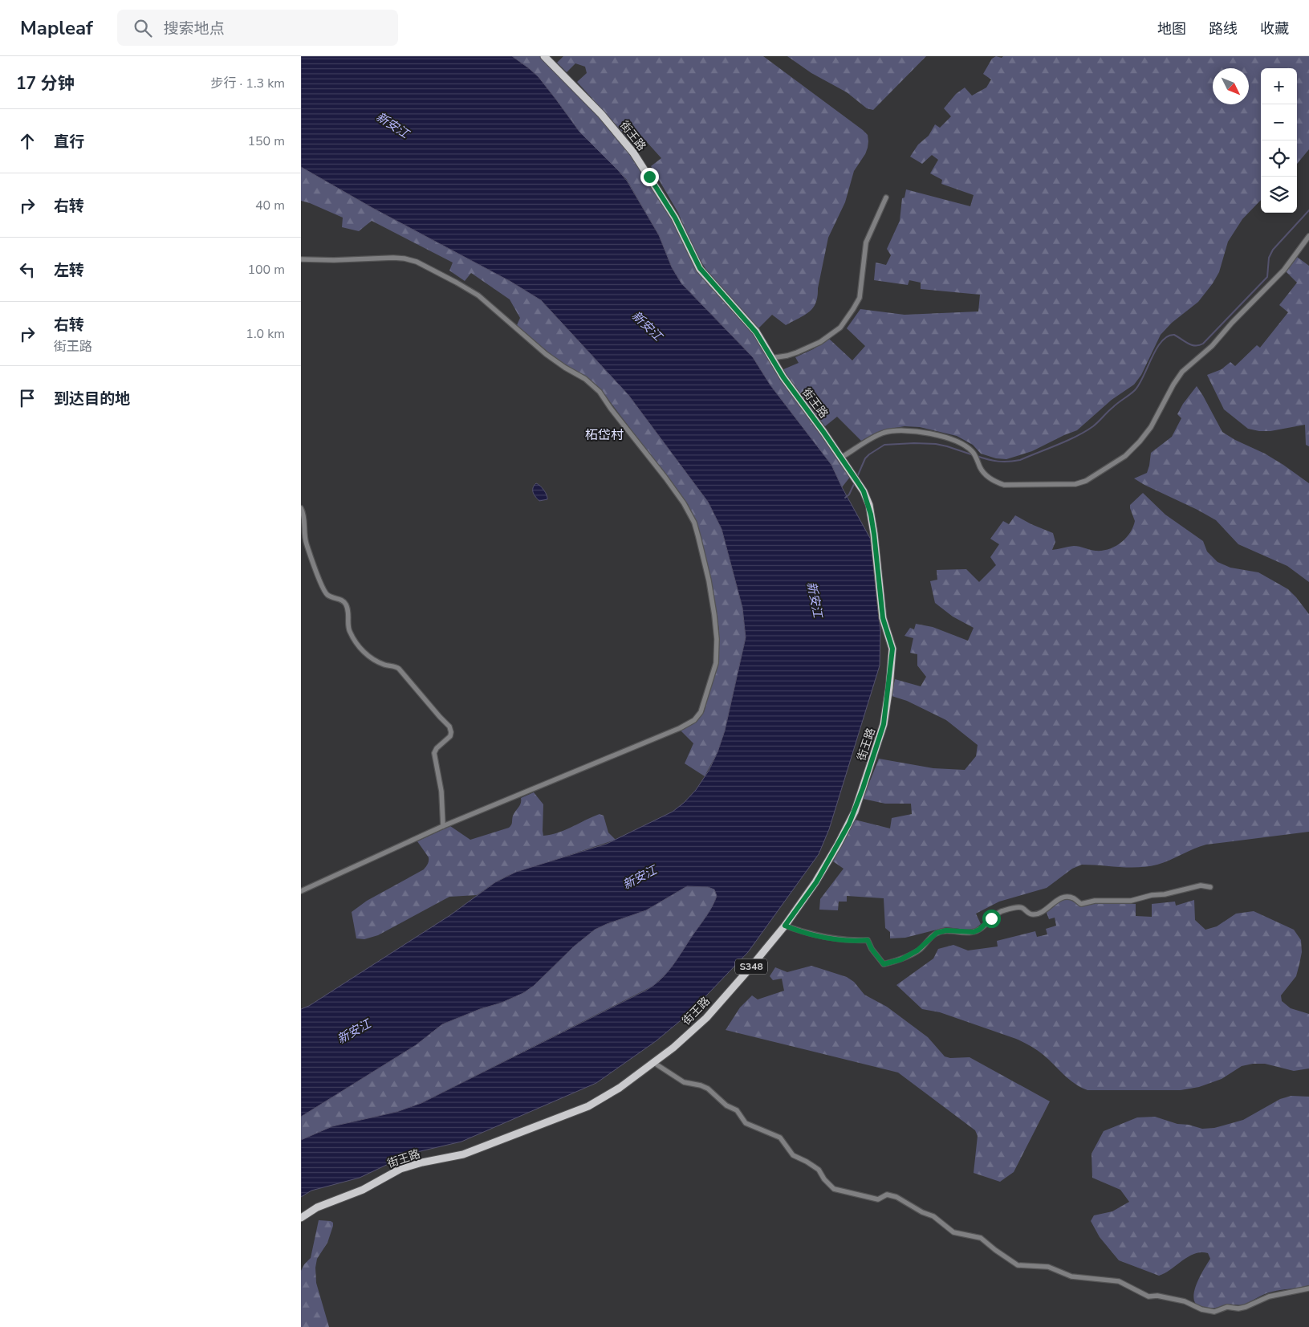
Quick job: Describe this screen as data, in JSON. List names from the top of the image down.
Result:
{
  "streets": {
    "main road": ["街王路", "S348"]
  },
  "districts": ["柘岱村"],
  "water": ["新安江"],
  "north": "bottom right",
  "page": {
    "header": "Mapleaf",
    "search": "搜索地点",
    "nav": ["地图", "路线", "收藏"],
    "heading": ["17 分钟", "步行 · 1.3 km"],
    "map_buttons": ["+", "−"],
    "list": [
      ["直行", "150 m"],
      ["右转", "40 m"],
      ["左转", "100 m"],
      ["右转", "街王路", "1.0 km"],
      "到达目的地"
    ]
  }
}
